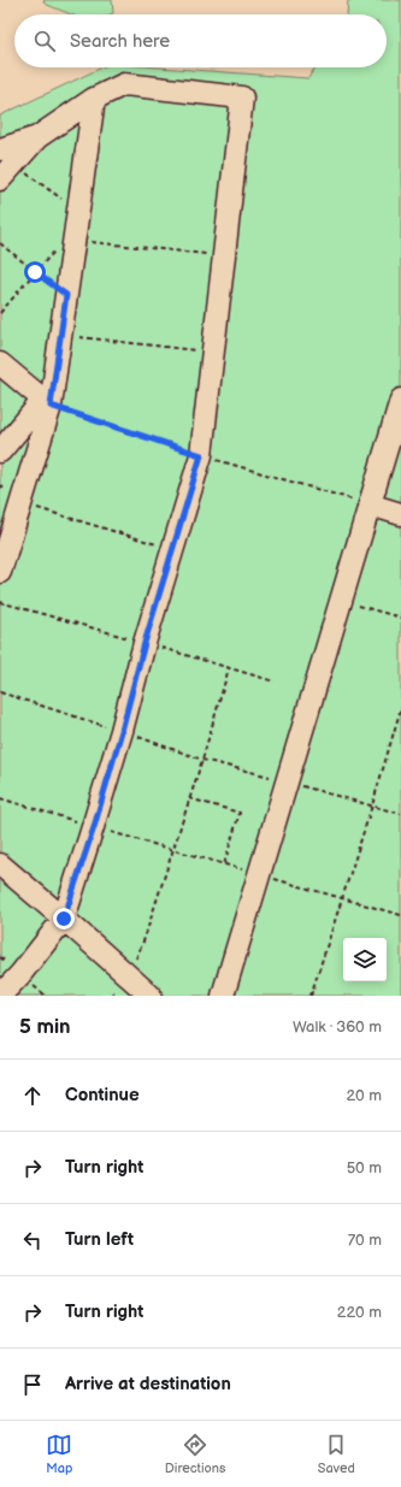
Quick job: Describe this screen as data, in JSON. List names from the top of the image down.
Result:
{
  "page": {
    "search": "Search here",
    "heading": ["5 min", "Walk · 360 m"],
    "list": [
      ["Continue", "20 m"],
      ["Turn right", "50 m"],
      ["Turn left", "70 m"],
      ["Turn right", "220 m"],
      "Arrive at destination"
    ],
    "nav": ["Map", "Directions", "Saved"]
  }
}
